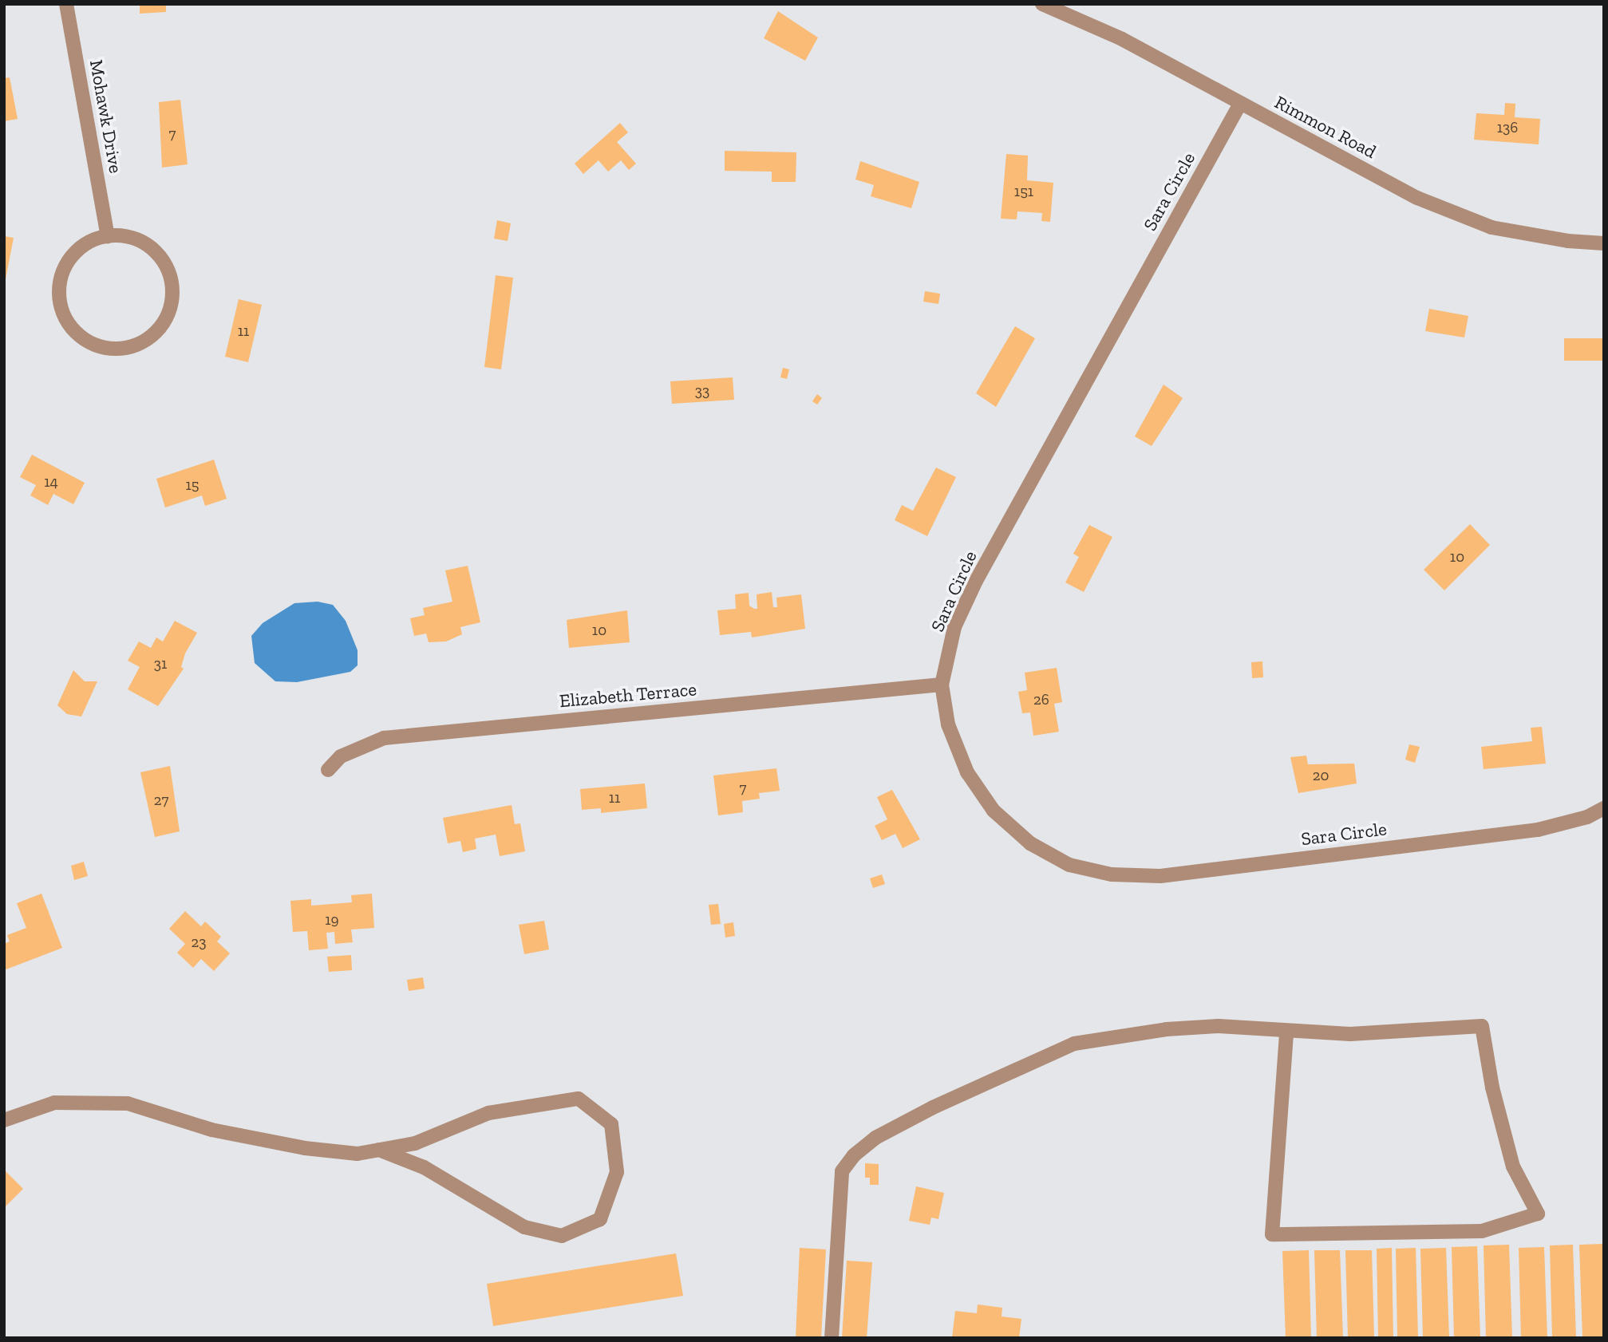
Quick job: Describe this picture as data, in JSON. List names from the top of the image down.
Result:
{
  "streets": {
    "street": [
      "Mohawk Drive",
      "Rimmon Road",
      "Sara Circle",
      "Elizabeth Terrace"
    ]
  },
  "crossings": [
    ["Rimmon Road", "Sara Circle"],
    ["Sara Circle", "Elizabeth Terrace"]
  ],
  "house_numbers": [
    "136",
    "7",
    "151",
    "11",
    "33",
    "14",
    "15",
    "10",
    "10",
    "31",
    "26",
    "20",
    "7",
    "11",
    "27",
    "19",
    "23"
  ]
}
